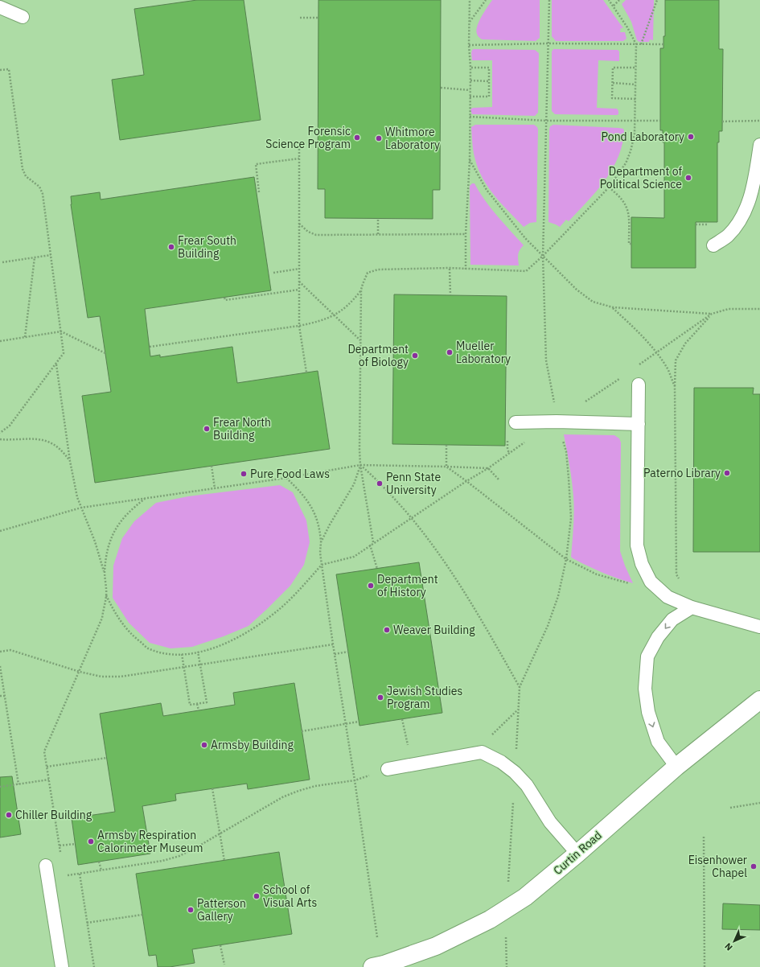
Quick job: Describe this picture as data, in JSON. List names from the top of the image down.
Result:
{
  "streets": {
    "street": ["Curtin Road"]
  },
  "places": [
    "Pond Laboratory",
    "Forensic Science Program",
    "Whitmore Laboratory",
    "Department of Political Science",
    "Frear South Building",
    "Mueller Laboratory",
    "Department of Biology",
    "Frear North Building",
    "Paterno Library",
    "Pure Food Laws",
    "Penn State University",
    "Department of History",
    "Weaver Building",
    "Jewish Studies Program",
    "Armsby Building",
    "Chiller Building",
    "Armsby Respiration Calorimeter Museum",
    "Eisenhower Chapel",
    "School of Visual Arts",
    "Patterson Gallery"
  ],
  "north": "bottom left"
}
